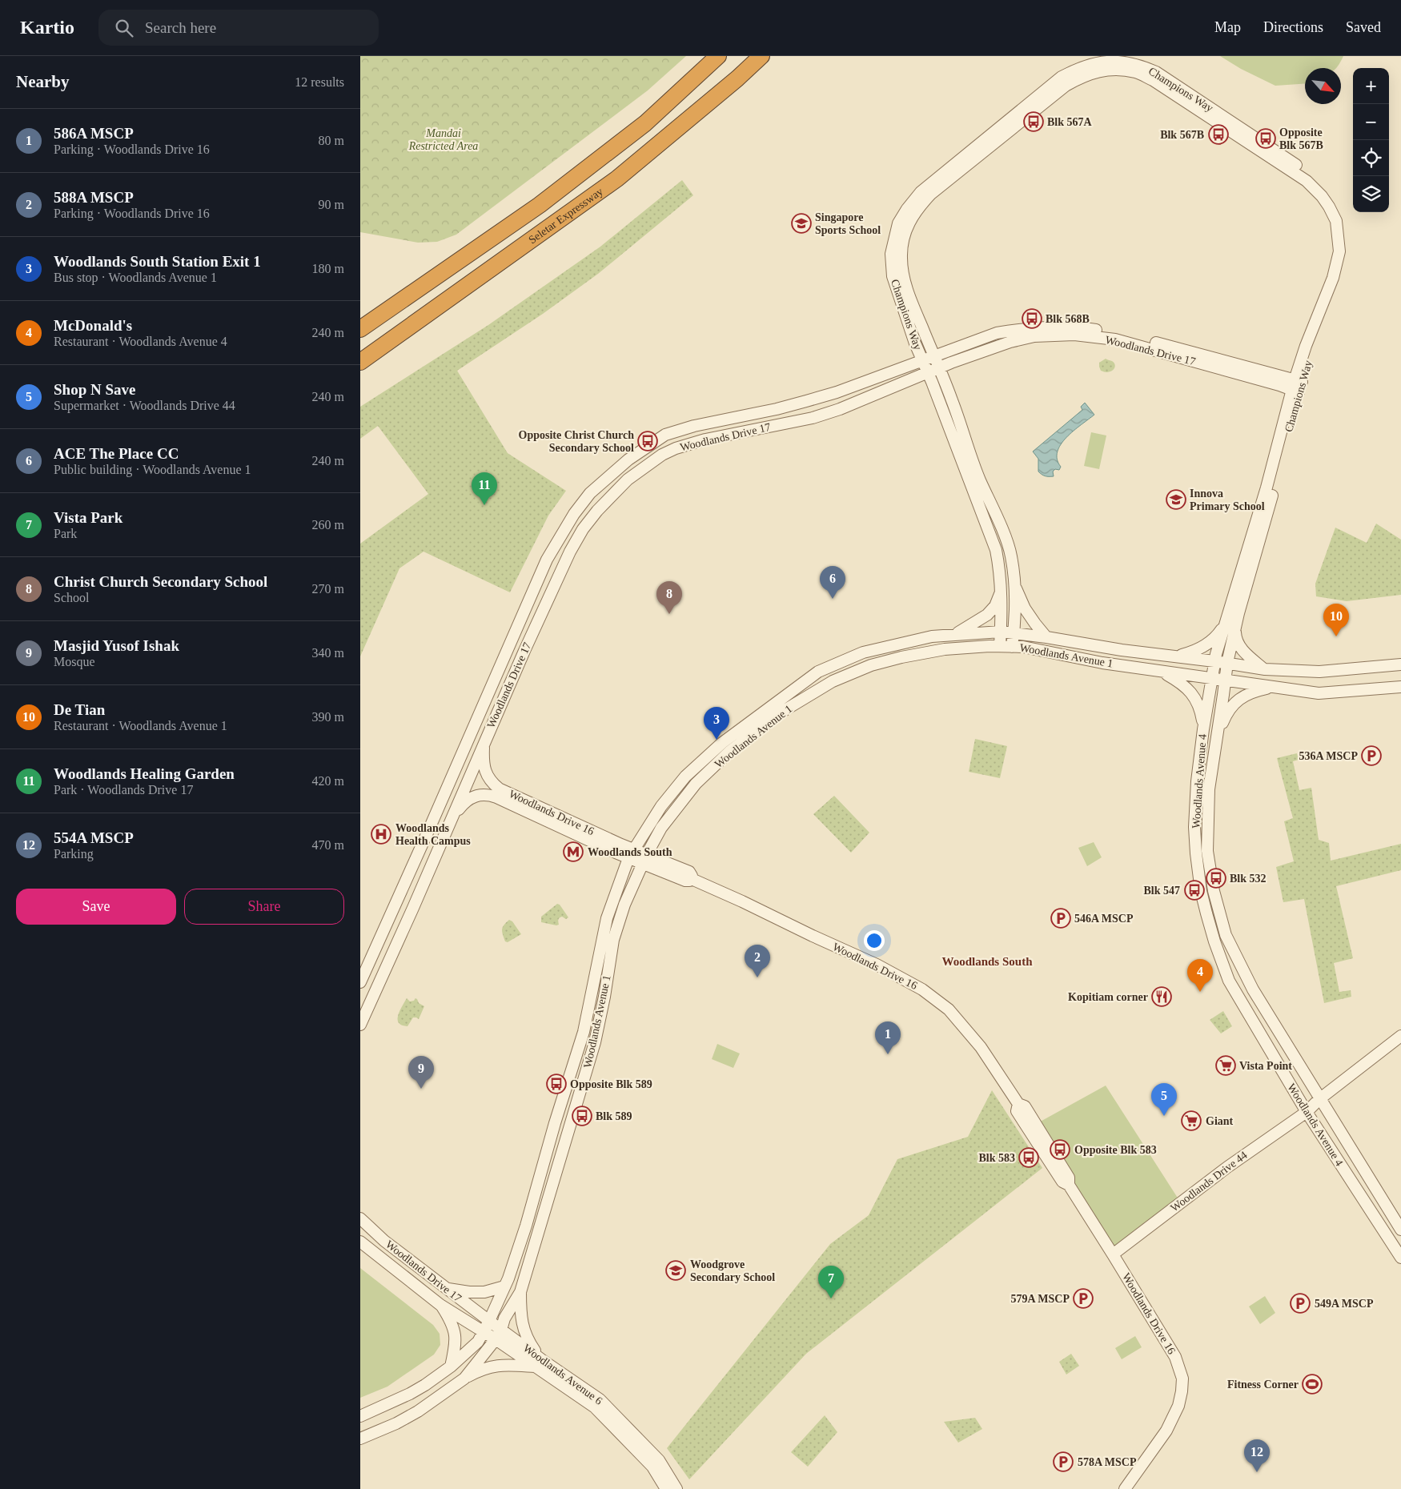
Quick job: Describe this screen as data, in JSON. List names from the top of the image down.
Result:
{
  "streets": {
    "highway": ["Seletar Expressway"],
    "street": [
      "Champions Way",
      "Woodlands Drive 17",
      "Woodlands Avenue 1",
      "Woodlands Avenue 4",
      "Woodlands Drive 16",
      "Woodlands Drive 44",
      "Woodlands Avenue 6"
    ]
  },
  "crossings": [
    ["Champions Way", "Woodlands Drive 17"],
    ["Champions Way", "Woodlands Avenue 1"],
    ["Champions Way", "Woodlands Avenue 4"],
    ["Woodlands Drive 17", "Woodlands Avenue 1"],
    ["Woodlands Drive 17", "Woodlands Drive 16"],
    ["Woodlands Drive 17", "Woodlands Avenue 6"],
    ["Woodlands Avenue 1", "Woodlands Avenue 4"],
    ["Woodlands Avenue 1", "Woodlands Drive 16"],
    ["Woodlands Avenue 1", "Woodlands Avenue 6"],
    ["Woodlands Avenue 4", "Woodlands Drive 44"],
    ["Woodlands Drive 16", "Woodlands Drive 44"]
  ],
  "districts": ["Woodlands South"],
  "parks": ["Mandai Restricted Area"],
  "places": {
    "bus stop": [
      "Blk 567A",
      "Blk 567B",
      "Opposite Blk 567B",
      "Blk 568B",
      "Opposite Christ Church Secondary School",
      "Blk 532",
      "Blk 547",
      "Opposite Blk 589",
      "Blk 589",
      "Opposite Blk 583",
      "Blk 583"
    ],
    "school or university": ["Singapore Sports School", "Innova Primary School", "Woodgrove Secondary School"],
    "parking": [
      "536A MSCP",
      "546A MSCP",
      "579A MSCP",
      "549A MSCP",
      "578A MSCP"
    ],
    "hospital": ["Woodlands Health Campus"],
    "metro station": ["Woodlands South"],
    "restaurant": ["Kopitiam corner"],
    "supermarket": ["Vista Point", "Giant"],
    "sports": ["Fitness Corner"]
  },
  "north": "bottom right",
  "page": {
    "header": "Kartio",
    "search": "Search here",
    "nav": ["Map", "Directions", "Saved"],
    "heading": ["Nearby", "12 results"],
    "map_buttons": ["+", "−"],
    "list": [
      {
        "mark": "1",
        "name": "586A MSCP",
        "note": "Parking · Woodlands Drive 16",
        "value": "80 m"
      },
      {
        "mark": "2",
        "name": "588A MSCP",
        "note": "Parking · Woodlands Drive 16",
        "value": "90 m"
      },
      {
        "mark": "3",
        "name": "Woodlands South Station Exit 1",
        "note": "Bus stop · Woodlands Avenue 1",
        "value": "180 m"
      },
      {
        "mark": "4",
        "name": "McDonald's",
        "note": "Restaurant · Woodlands Avenue 4",
        "value": "240 m"
      },
      {
        "mark": "5",
        "name": "Shop N Save",
        "note": "Supermarket · Woodlands Drive 44",
        "value": "240 m"
      },
      {
        "mark": "6",
        "name": "ACE The Place CC",
        "note": "Public building · Woodlands Avenue 1",
        "value": "240 m"
      },
      {
        "mark": "7",
        "name": "Vista Park",
        "note": "Park",
        "value": "260 m"
      },
      {
        "mark": "8",
        "name": "Christ Church Secondary School",
        "note": "School",
        "value": "270 m"
      },
      {
        "mark": "9",
        "name": "Masjid Yusof Ishak",
        "note": "Mosque",
        "value": "340 m"
      },
      {
        "mark": "10",
        "name": "De Tian",
        "note": "Restaurant · Woodlands Avenue 1",
        "value": "390 m"
      },
      {
        "mark": "11",
        "name": "Woodlands Healing Garden",
        "note": "Park · Woodlands Drive 17",
        "value": "420 m"
      },
      {
        "mark": "12",
        "name": "554A MSCP",
        "note": "Parking",
        "value": "470 m"
      }
    ],
    "pins": [
      "11",
      "6",
      "8",
      "10",
      "3",
      "2",
      "4",
      "1",
      "9",
      "5",
      "7",
      "12"
    ],
    "buttons": ["Save", "Share"]
  }
}
